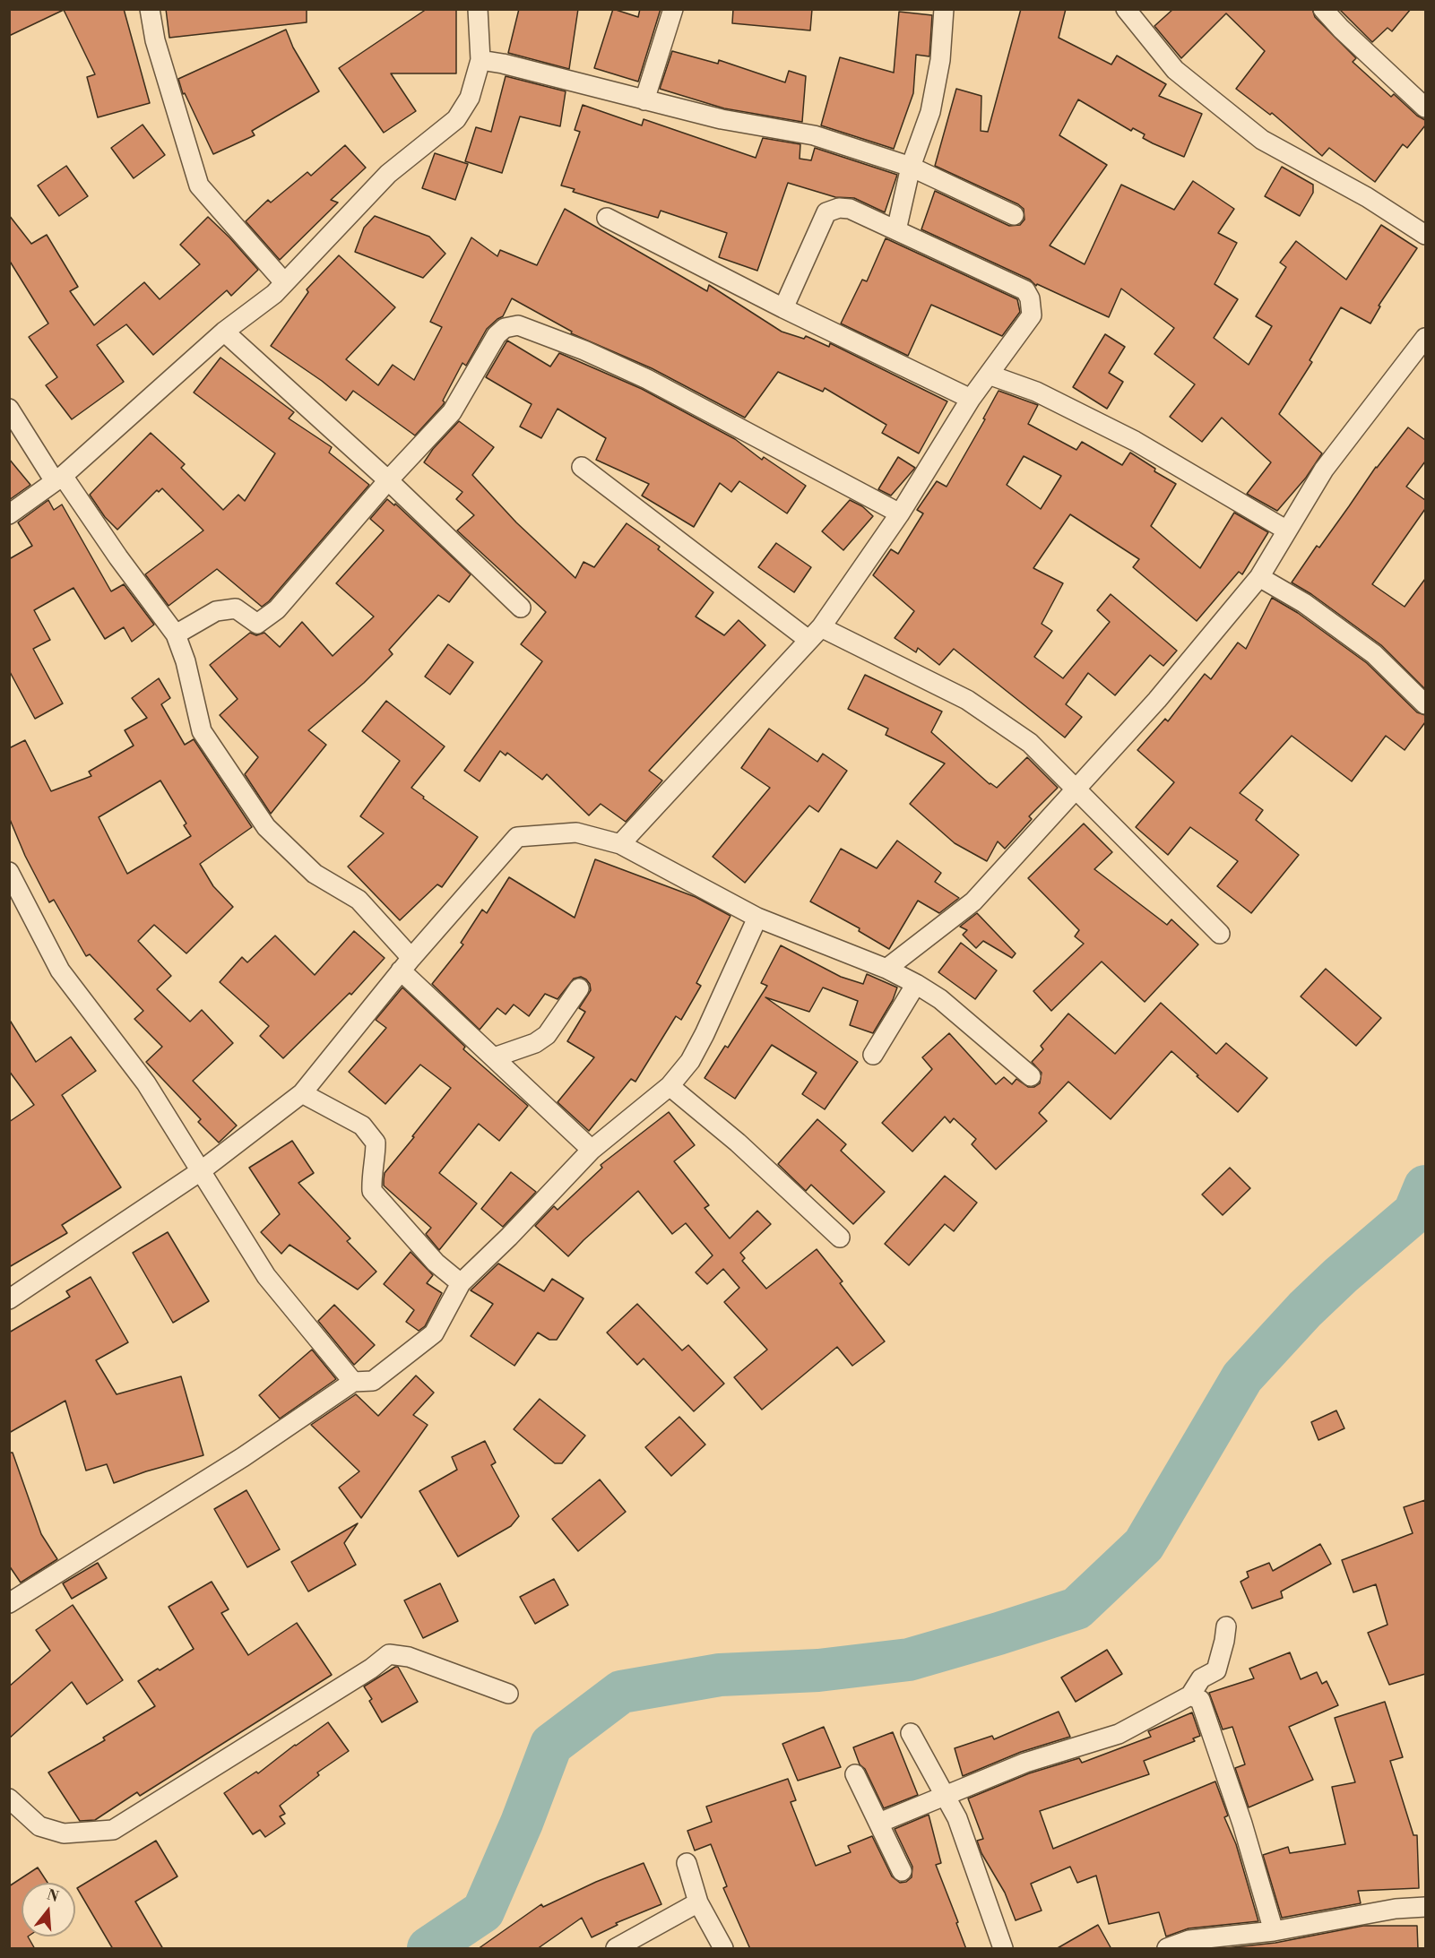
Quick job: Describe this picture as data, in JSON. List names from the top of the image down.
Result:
{
  "north": "top"
}
